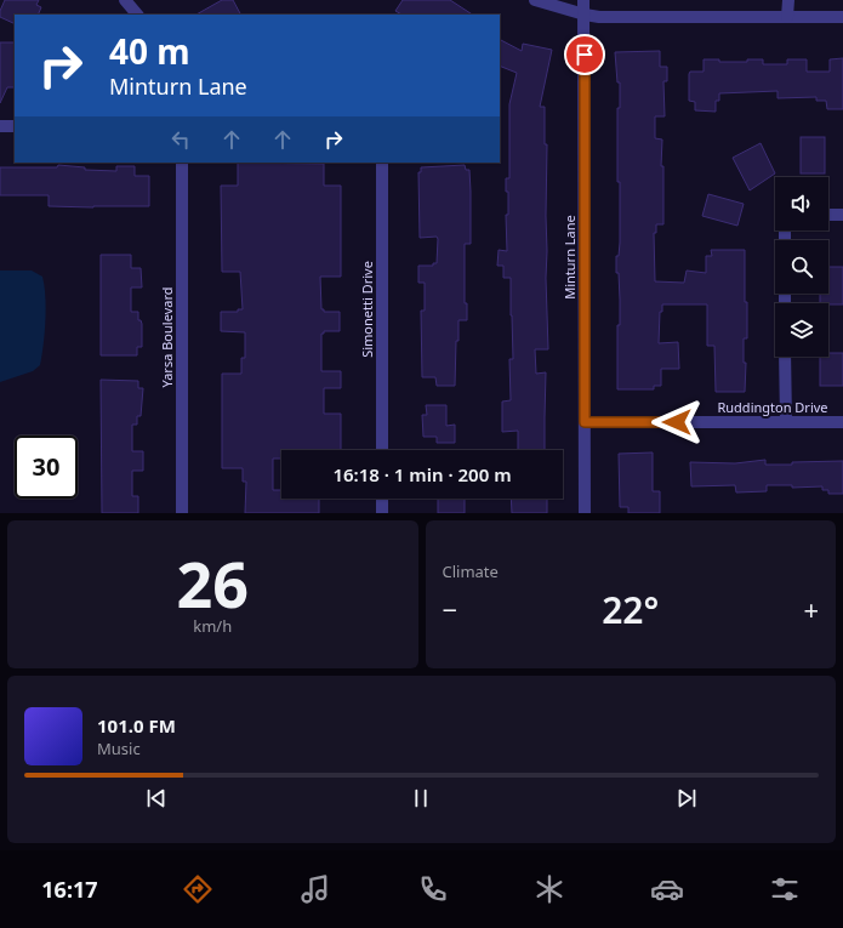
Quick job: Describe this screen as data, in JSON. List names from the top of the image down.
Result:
{
  "streets": {
    "street": [
      "Minturn Lane",
      "Simonetti Drive",
      "Yarsa Boulevard",
      "Ruddington Drive"
    ]
  },
  "crossings": [
    ["Minturn Lane", "Ruddington Drive"]
  ],
  "page": {
    "turn": ["40 m", "Minturn Lane"],
    "limit": "30",
    "trip": "16:18 · 1 min · 200 m",
    "tile": [
      ["26", "km/h"],
      "Climate"
    ],
    "heat": ["−", "22°", "+"],
    "song": ["101.0 FM", "Music"],
    "tabs": "16:17"
  }
}
